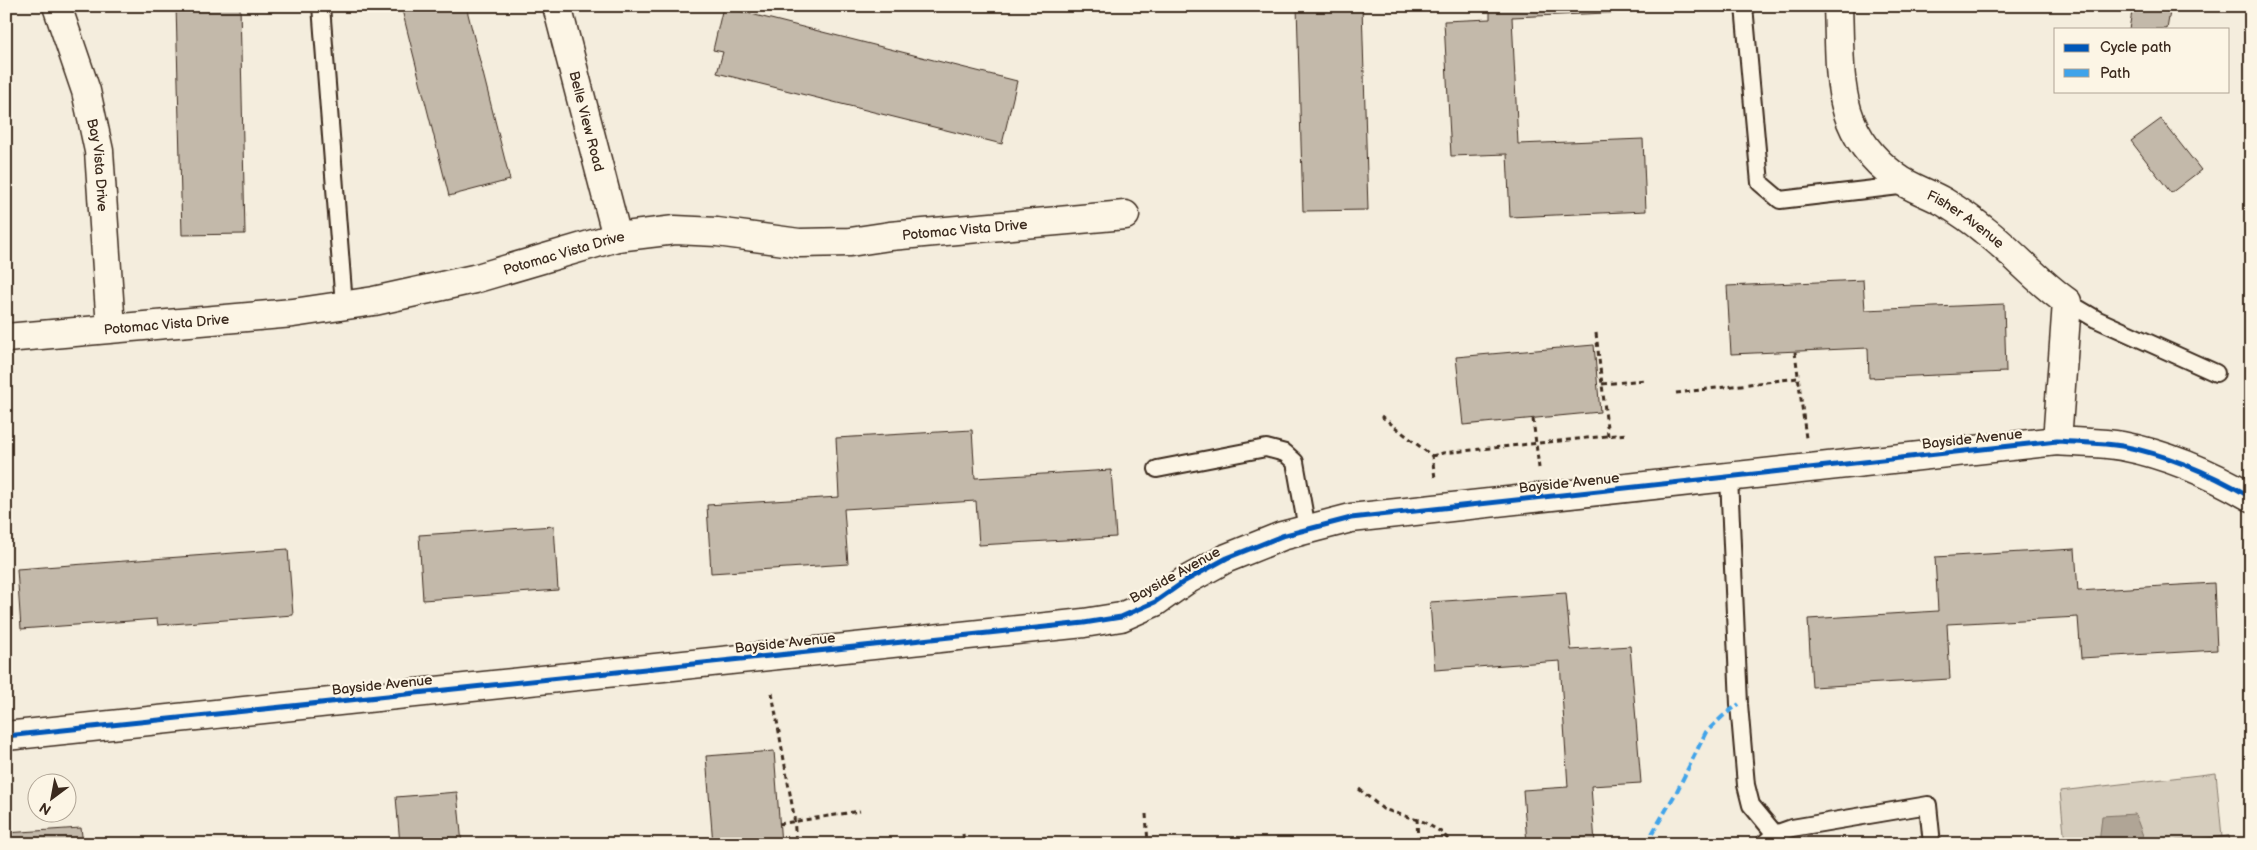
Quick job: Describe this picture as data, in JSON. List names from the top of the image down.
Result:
{
  "streets": {
    "street": [
      "Belle View Road",
      "Bay Vista Drive",
      "Fisher Avenue",
      "Potomac Vista Drive",
      "Bayside Avenue"
    ]
  },
  "crossings": [
    ["Belle View Road", "Potomac Vista Drive"],
    ["Bay Vista Drive", "Potomac Vista Drive"]
  ],
  "legend": ["Cycle path", "Path"],
  "north": "bottom left"
}
